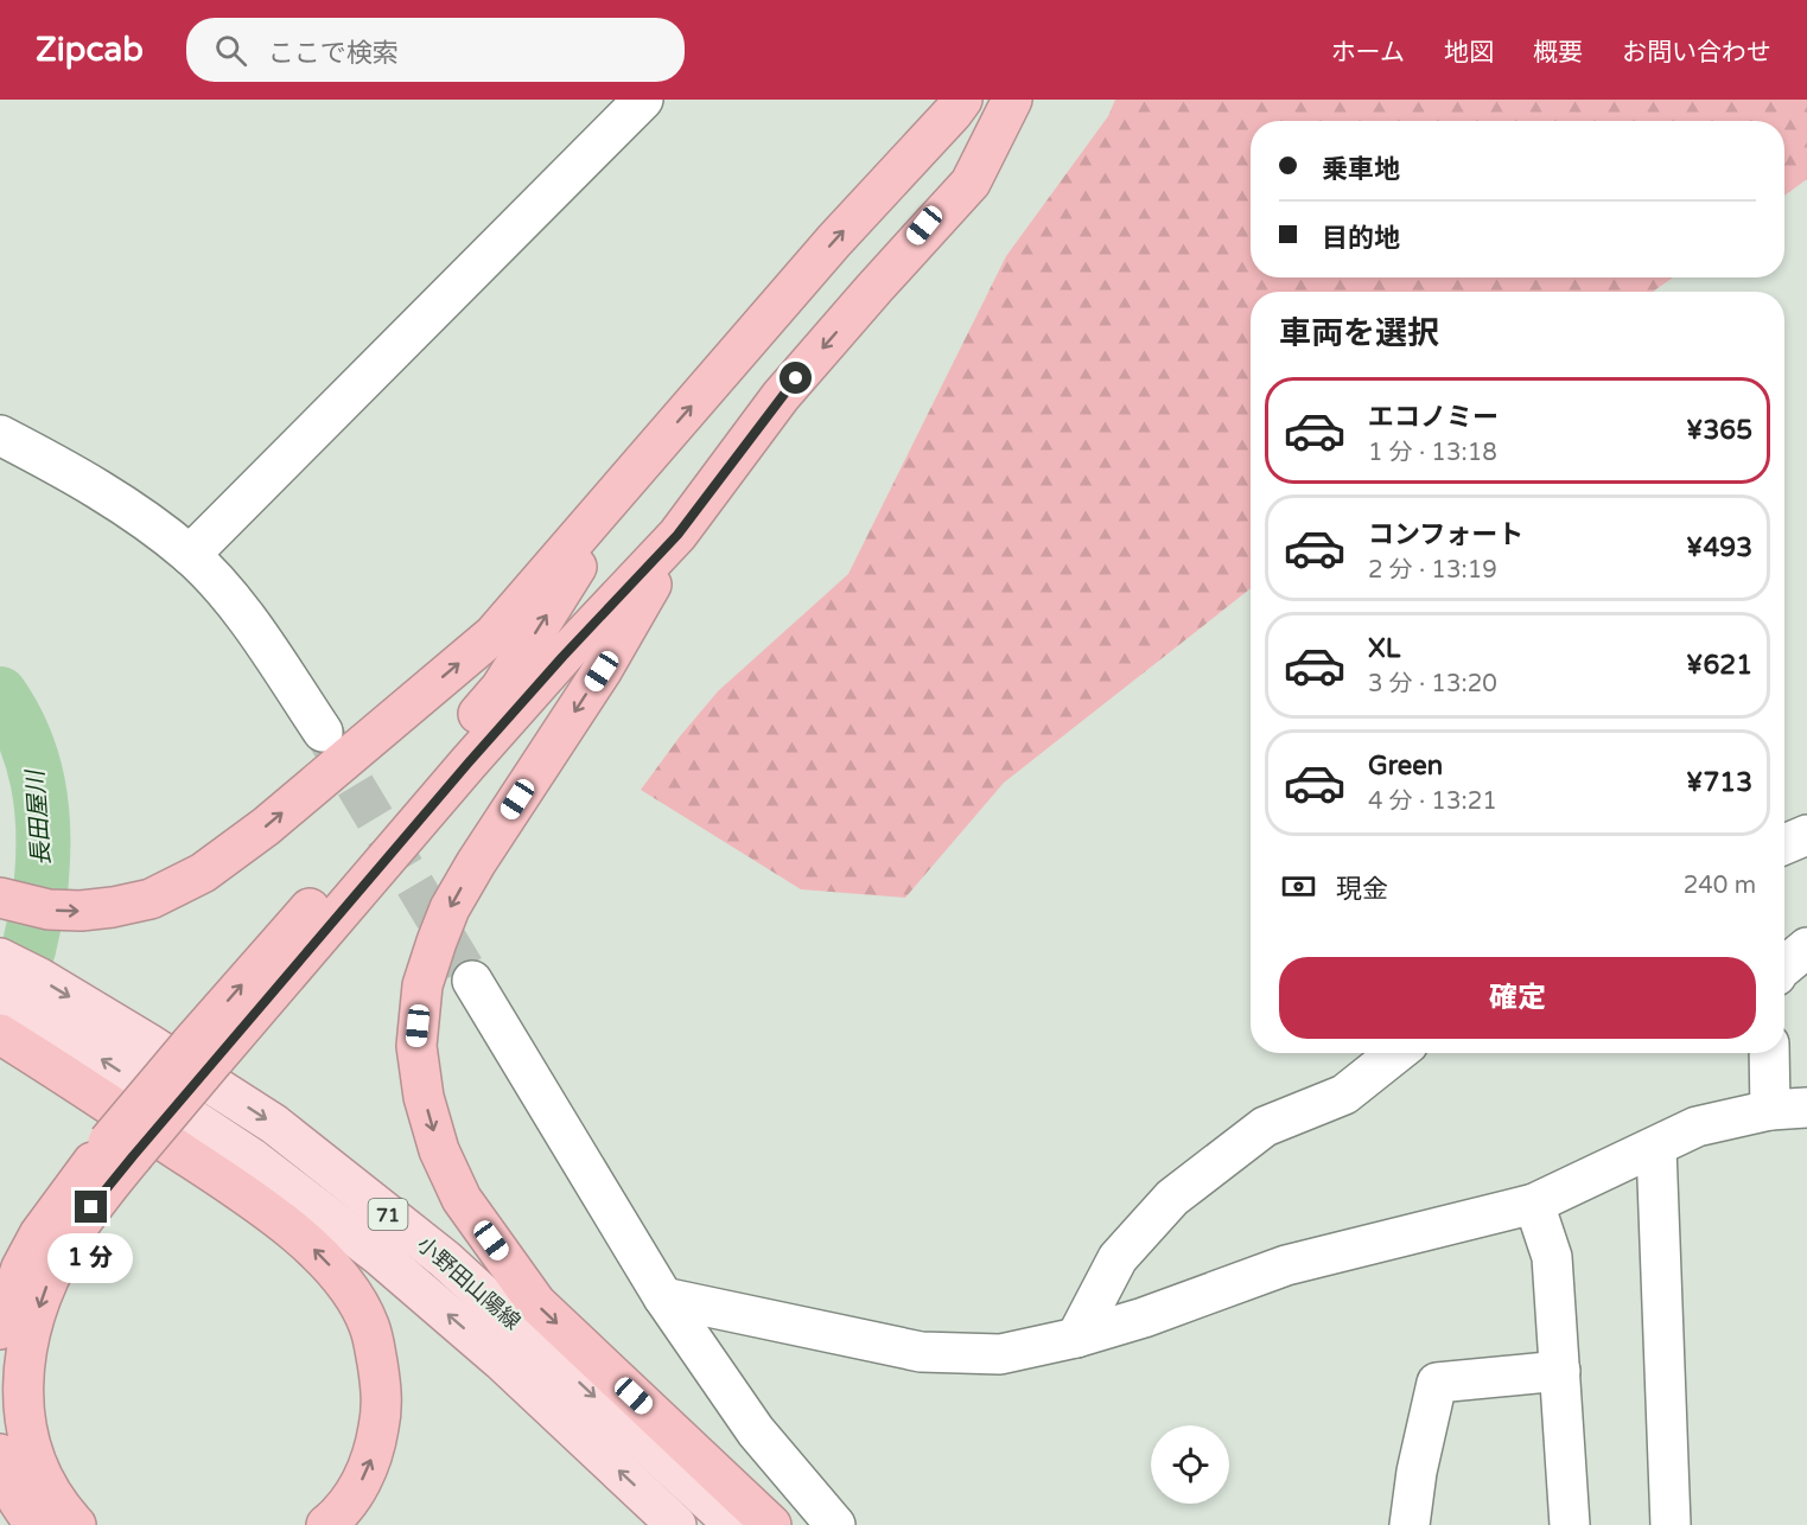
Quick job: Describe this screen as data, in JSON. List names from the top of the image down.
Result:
{
  "streets": {
    "main road": ["71", "小野田山陽線"]
  },
  "water": ["長田屋川"],
  "page": {
    "header": "Zipcab",
    "search": "ここで検索",
    "nav": [
      "ホーム",
      "地図",
      "概要",
      "お問い合わせ"
    ],
    "banner": ["乗車地", "目的地"],
    "heading": "車両を選択",
    "list": [
      {
        "name": "エコノミー",
        "note": "1 分 · 13:18",
        "value": "¥365"
      },
      {
        "name": "コンフォート",
        "note": "2 分 · 13:19",
        "value": "¥493"
      },
      {
        "name": "XL",
        "note": "3 分 · 13:20",
        "value": "¥621"
      },
      {
        "name": "Green",
        "note": "4 分 · 13:21",
        "value": "¥713"
      }
    ],
    "pay": ["現金", "240 m"],
    "buttons": "確定",
    "bubble": "1 分"
  }
}
